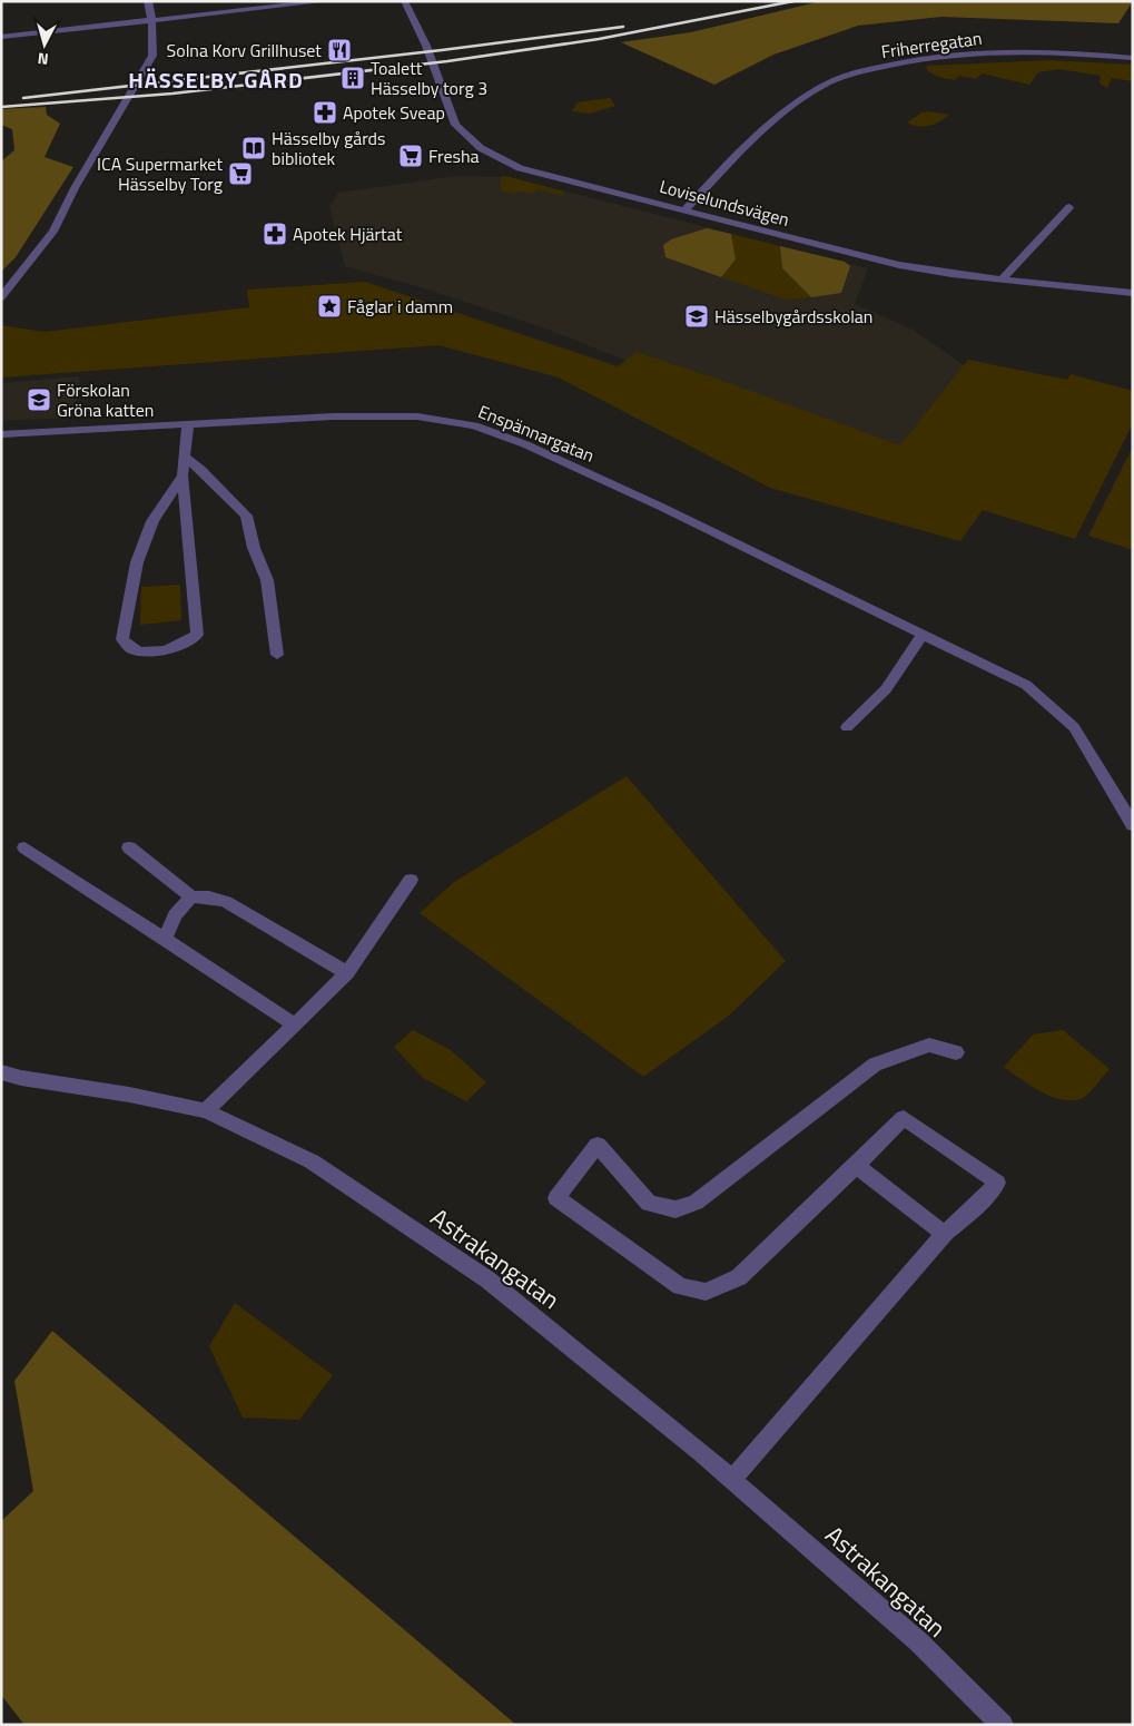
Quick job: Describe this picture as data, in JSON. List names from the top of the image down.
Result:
{
  "streets": {
    "street": [
      "Friherregatan",
      "Loviselundsvägen",
      "Enspännargatan",
      "Astrakangatan"
    ]
  },
  "crossings": [
    ["Friherregatan", "Loviselundsvägen"]
  ],
  "districts": ["HÄSSELBY GÅRD"],
  "places": {
    "restaurant": ["Solna Korv Grillhuset"],
    "building": ["Toalett Hässelby torg 3"],
    "pharmacy": ["Apotek Sveap", "Apotek Hjärtat"],
    "library": ["Hässelby gårds bibliotek"],
    "supermarket": ["Fresha", "ICA Supermarket Hässelby Torg"],
    "place": ["Fåglar i damm"],
    "school or university": ["Hässelbygårdsskolan", "Förskolan Gröna katten"]
  },
  "north": "bottom"
}
